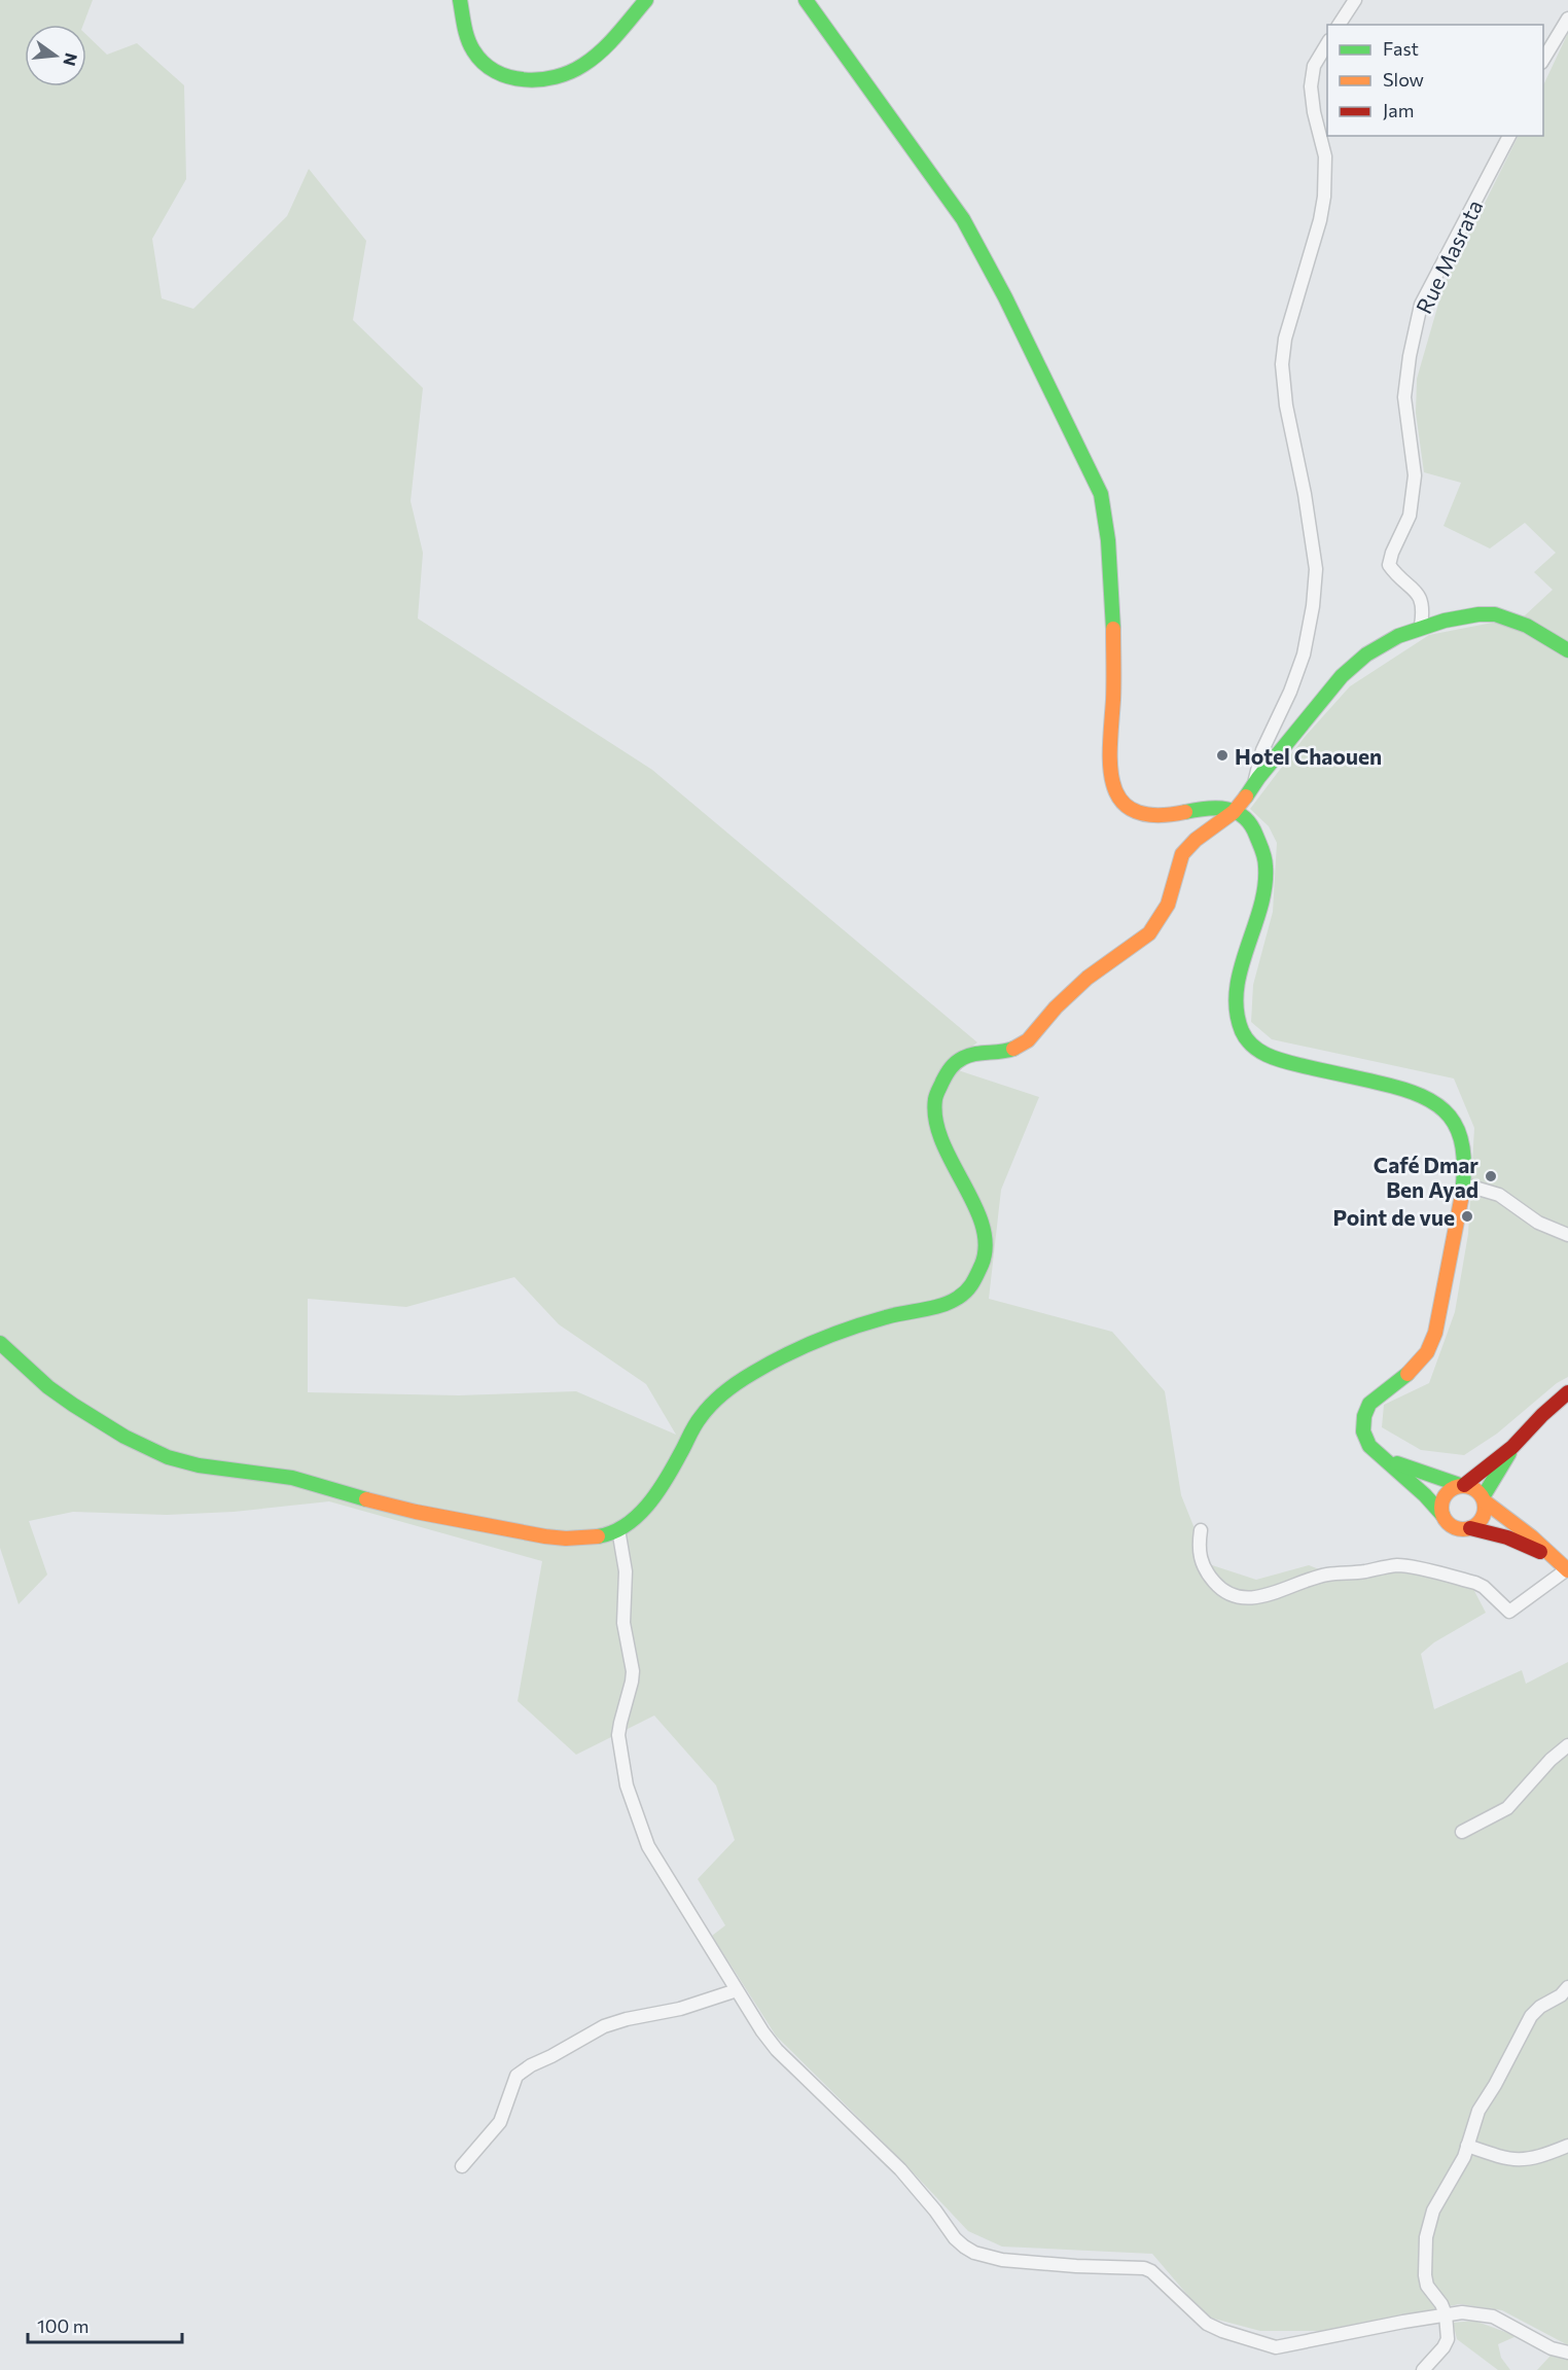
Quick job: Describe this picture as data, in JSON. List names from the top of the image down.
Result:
{
  "streets": {
    "street": ["Rue Masrata"]
  },
  "places": ["Hotel Chaouen", "Café Dmar Ben Ayad", "Point de vue"],
  "legend": ["Fast", "Slow", "Jam"],
  "scale_bar": "100 m",
  "north": "right"
}
